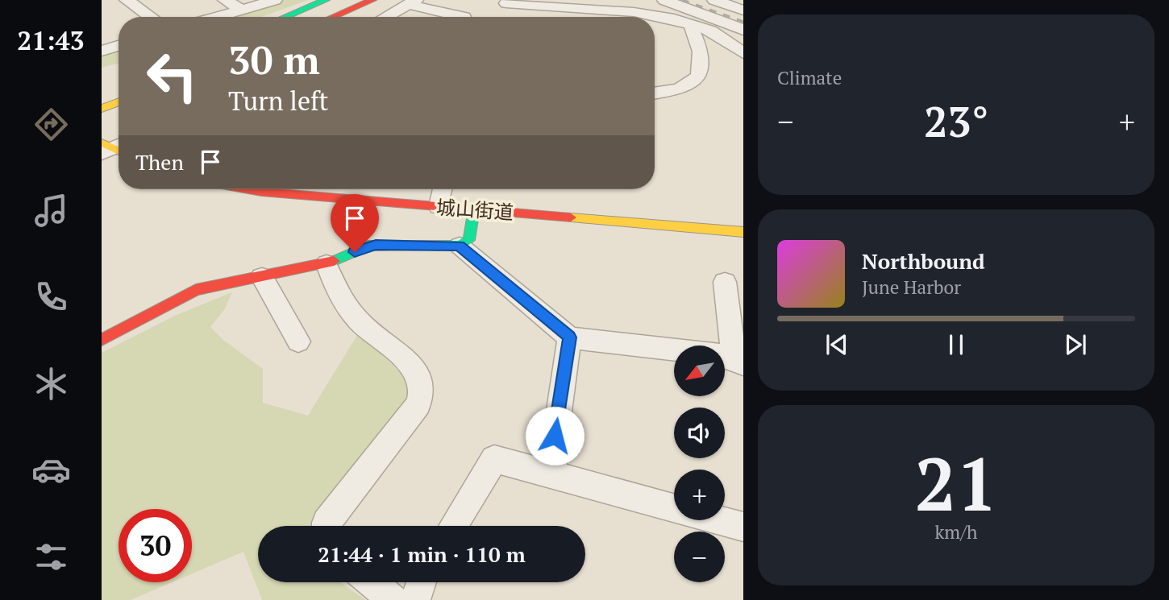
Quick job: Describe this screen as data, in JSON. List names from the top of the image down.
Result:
{
  "streets": {
    "main road": ["城山街道"]
  },
  "north": "bottom left",
  "page": {
    "tabs": "21:43",
    "tile": [
      "Climate",
      ["21", "km/h"]
    ],
    "turn": ["30 m", "Turn left"],
    "heat": ["−", "23°", "+"],
    "then": "Then",
    "song": ["Northbound", "June Harbor"],
    "map_buttons": ["+", "−"],
    "limit": "30",
    "trip": "21:44 · 1 min · 110 m"
  }
}
